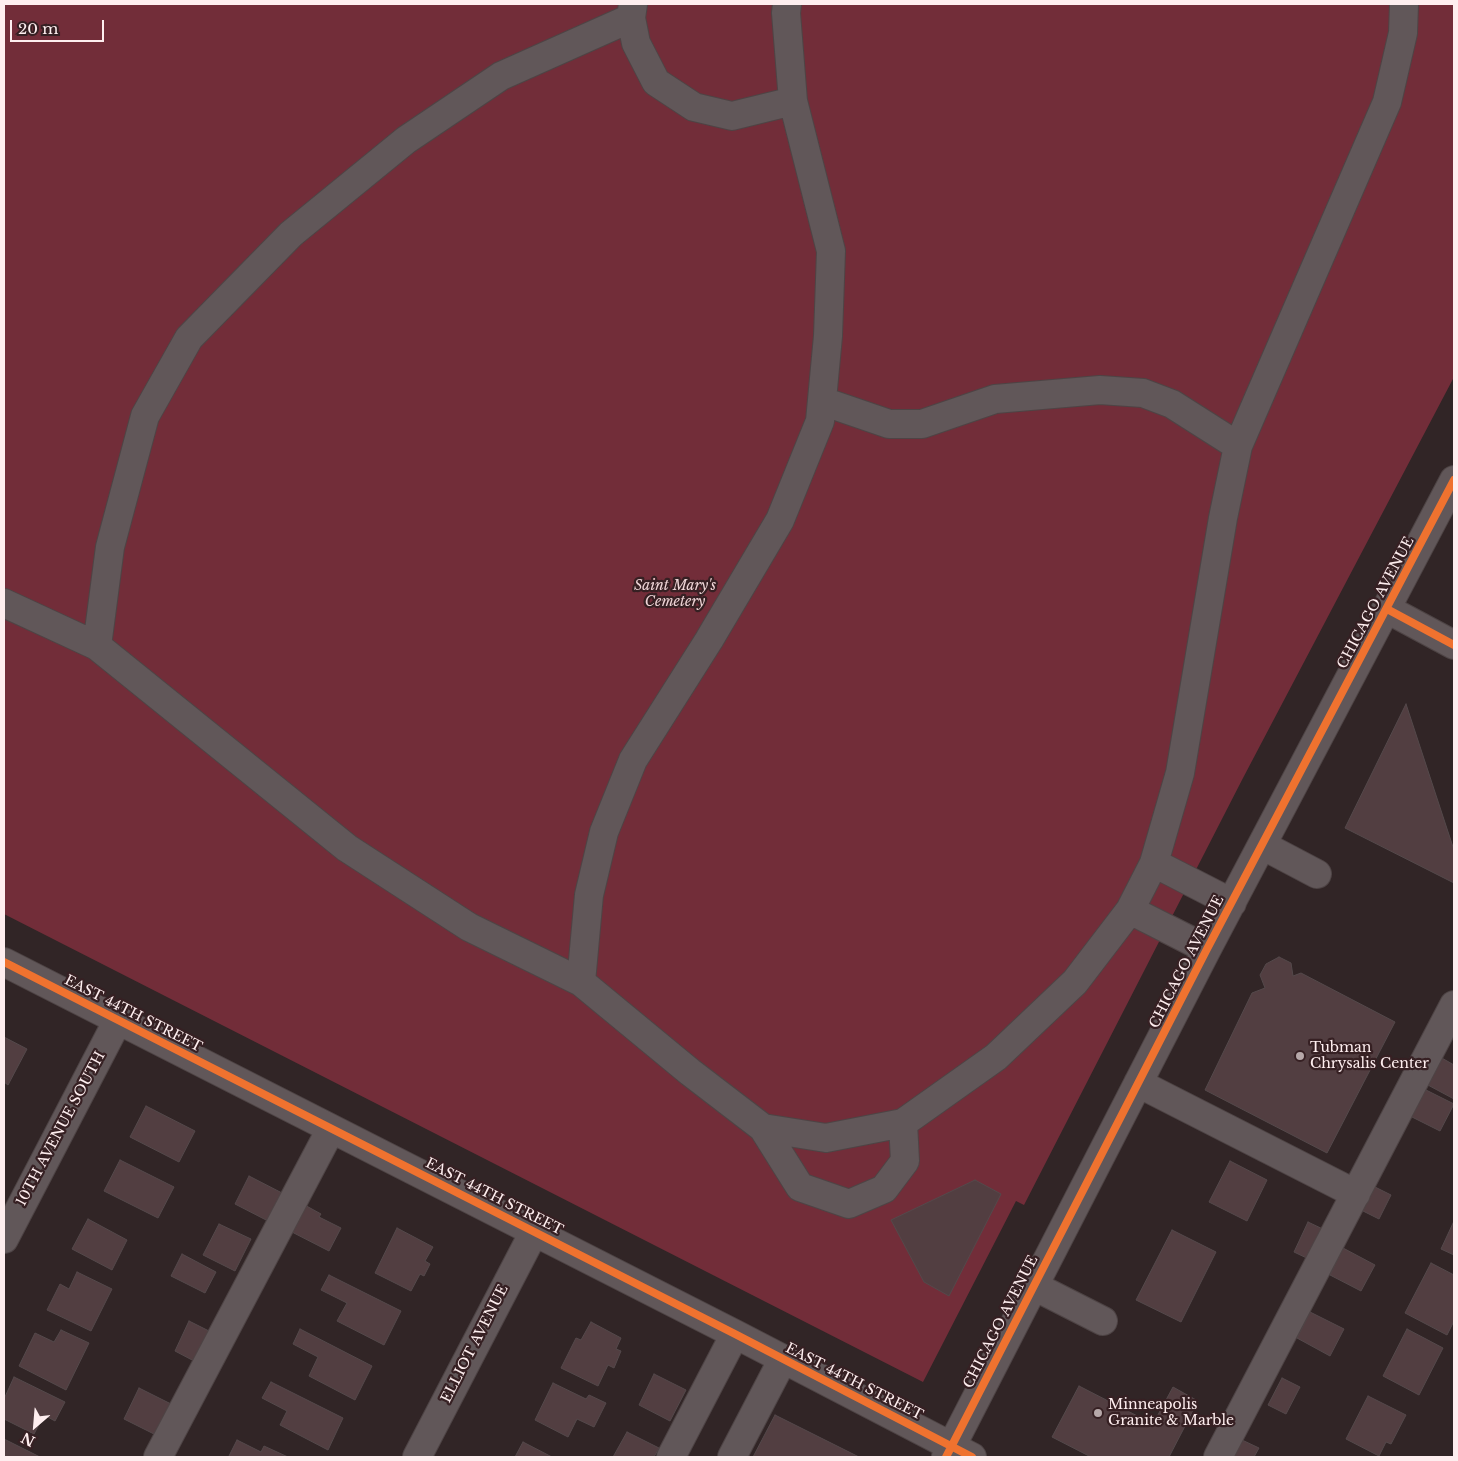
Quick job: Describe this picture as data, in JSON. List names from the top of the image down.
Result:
{
  "streets": {
    "street": [
      "CHICAGO AVENUE",
      "EAST 44TH STREET",
      "10TH AVENUE SOUTH",
      "ELLIOT AVENUE"
    ]
  },
  "crossings": [
    ["CHICAGO AVENUE", "EAST 44TH STREET"],
    ["EAST 44TH STREET", "10TH AVENUE SOUTH"],
    ["EAST 44TH STREET", "ELLIOT AVENUE"]
  ],
  "parks": ["Saint Mary's Cemetery"],
  "places": ["Tubman Chrysalis Center", "Minneapolis Granite & Marble"],
  "scale_bar": "20 m",
  "north": "bottom left"
}
